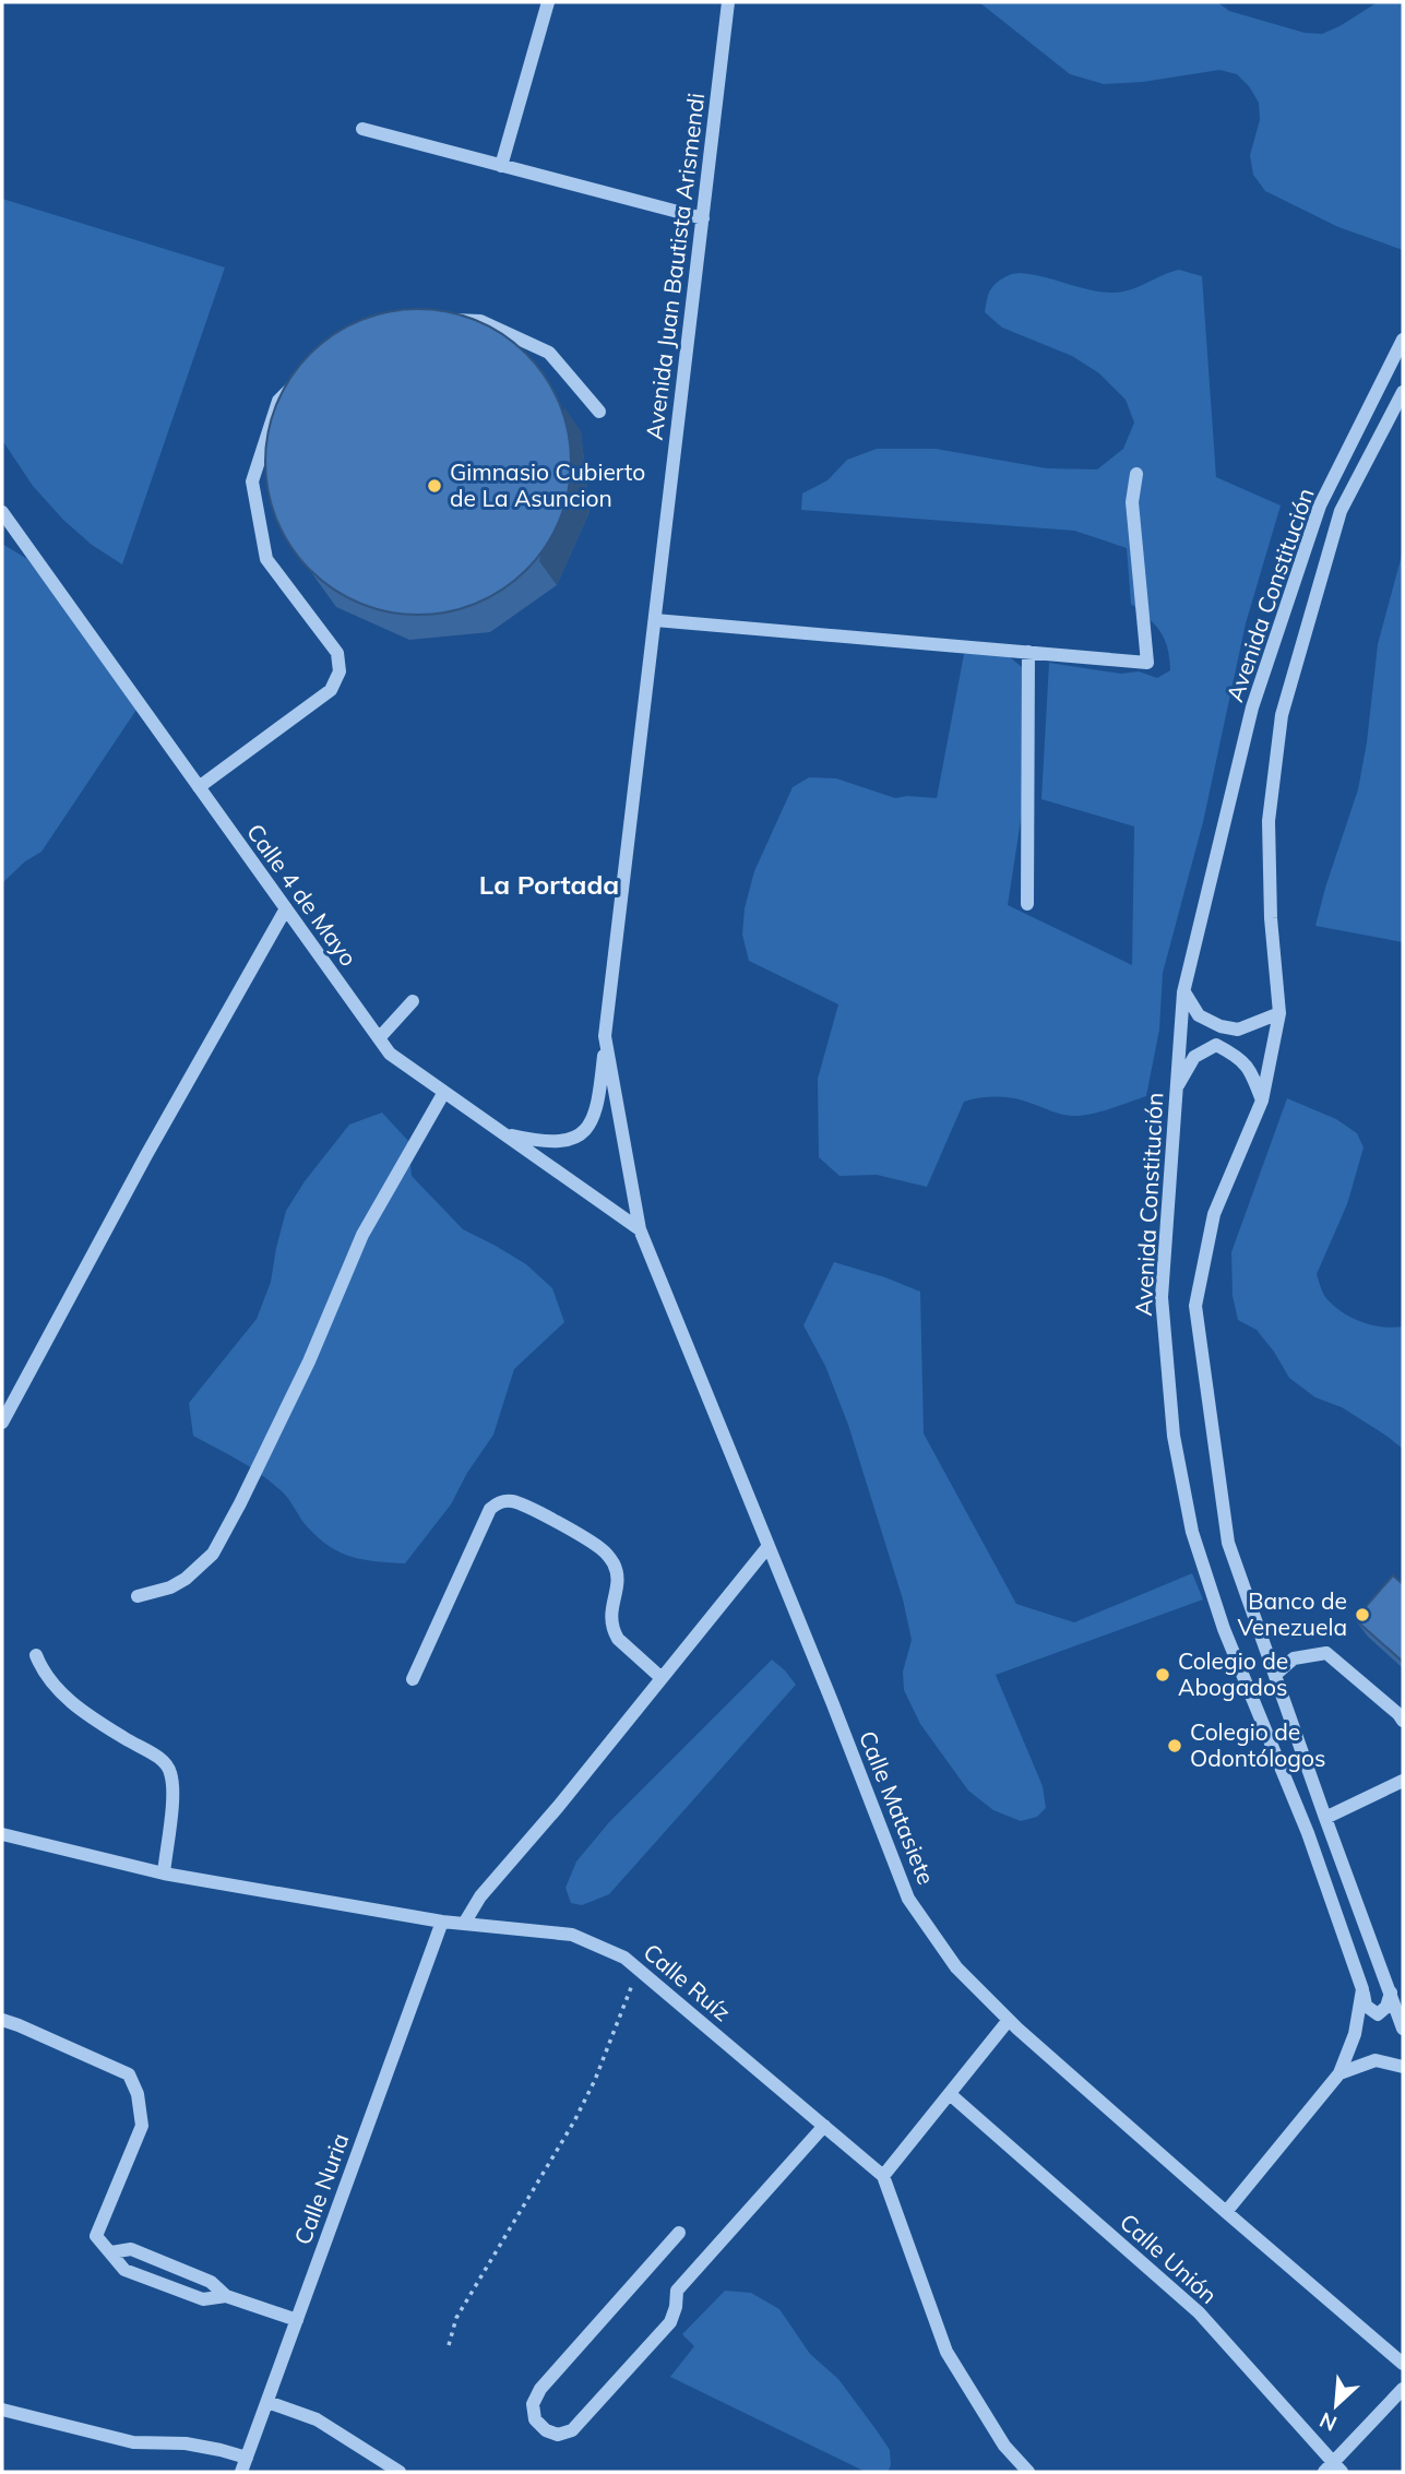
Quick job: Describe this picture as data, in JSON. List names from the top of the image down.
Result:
{
  "streets": {
    "street": [
      "Avenida Juan Bautista Arismendi",
      "Avenida Constitución",
      "Calle 4 de Mayo",
      "Calle Matasiete",
      "Calle Ruíz",
      "Calle Nuria",
      "Calle Unión"
    ]
  },
  "crossings": [
    ["Avenida Juan Bautista Arismendi", "Calle 4 de Mayo"],
    ["Avenida Juan Bautista Arismendi", "Calle Matasiete"],
    ["Calle 4 de Mayo", "Calle Matasiete"],
    ["Calle Ruíz", "Calle Nuria"]
  ],
  "districts": ["La Portada"],
  "places": [
    "Gimnasio Cubierto de La Asuncion",
    "Banco de Venezuela",
    "Colegio de Abogados",
    "Colegio de Odontólogos"
  ],
  "north": "bottom left"
}
